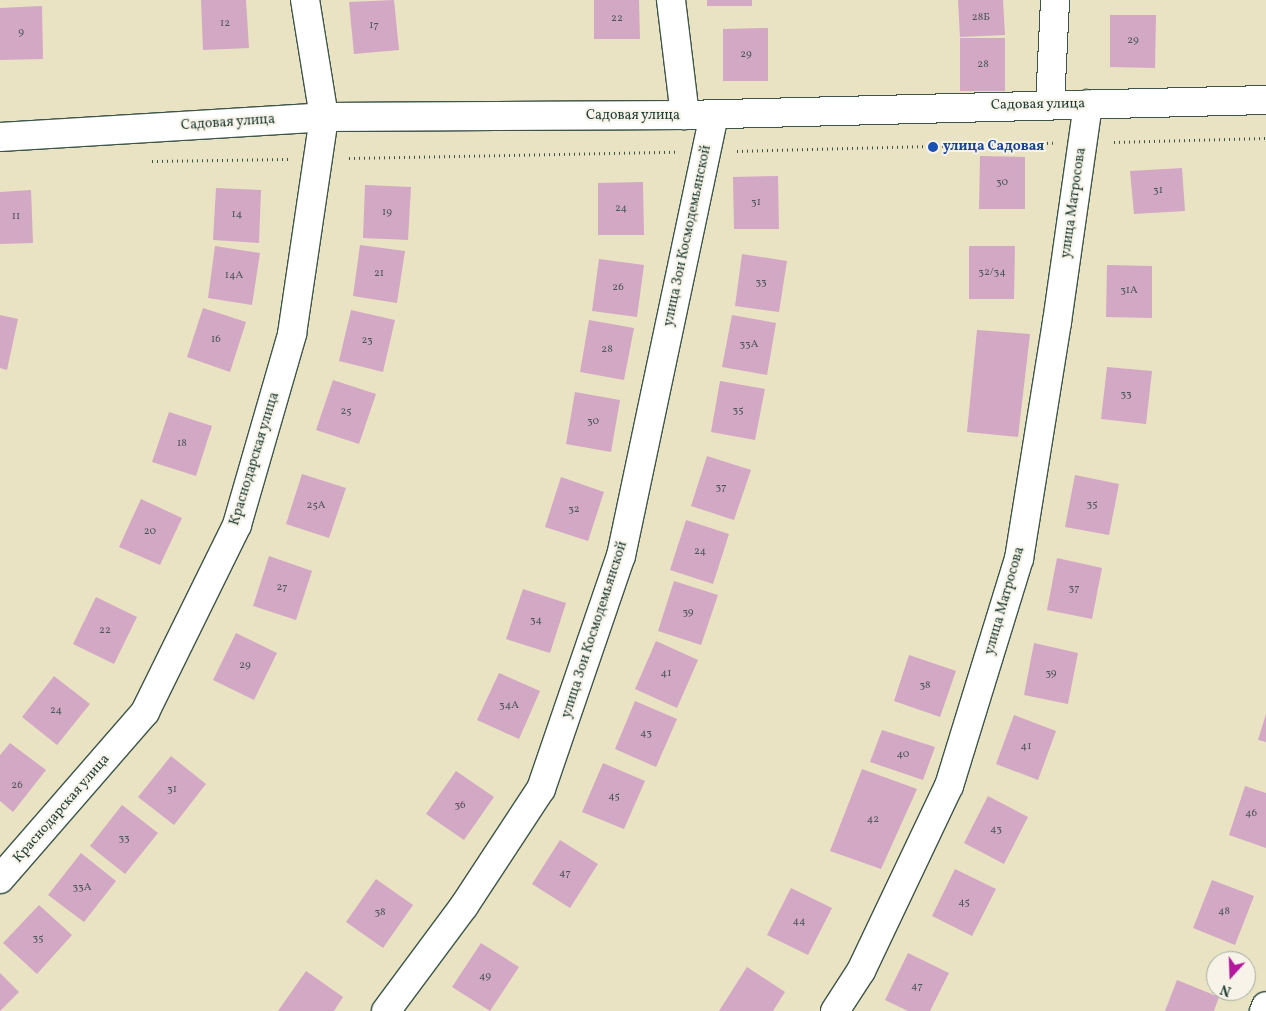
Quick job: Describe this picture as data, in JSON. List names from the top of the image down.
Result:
{
  "streets": {
    "street": [
      "Садовая улица",
      "улица Матросова",
      "улица Зои Космодемьянской",
      "Краснодарская улица"
    ]
  },
  "crossings": [
    ["Садовая улица", "улица Матросова"],
    ["Садовая улица", "улица Зои Космодемьянской"],
    ["Садовая улица", "Краснодарская улица"]
  ],
  "places": ["улица Садовая"],
  "house_numbers": [
    "28Б",
    "22",
    "12",
    "17",
    "9",
    "29",
    "29",
    "28",
    "30",
    "31",
    "31",
    "24",
    "19",
    "14",
    "11",
    "32/34",
    "21",
    "14А",
    "33",
    "26",
    "31А",
    "16",
    "23",
    "33А",
    "28",
    "33",
    "35",
    "25",
    "30",
    "18",
    "37",
    "35",
    "25А",
    "32",
    "20",
    "24",
    "27",
    "37",
    "39",
    "34",
    "22",
    "29",
    "41",
    "39",
    "38",
    "34А",
    "24",
    "43",
    "41",
    "40",
    "26",
    "31",
    "45",
    "36",
    "46",
    "42",
    "43",
    "33",
    "47",
    "33А",
    "45",
    "48",
    "38",
    "44",
    "35",
    "49",
    "47"
  ],
  "north": "bottom"
}
